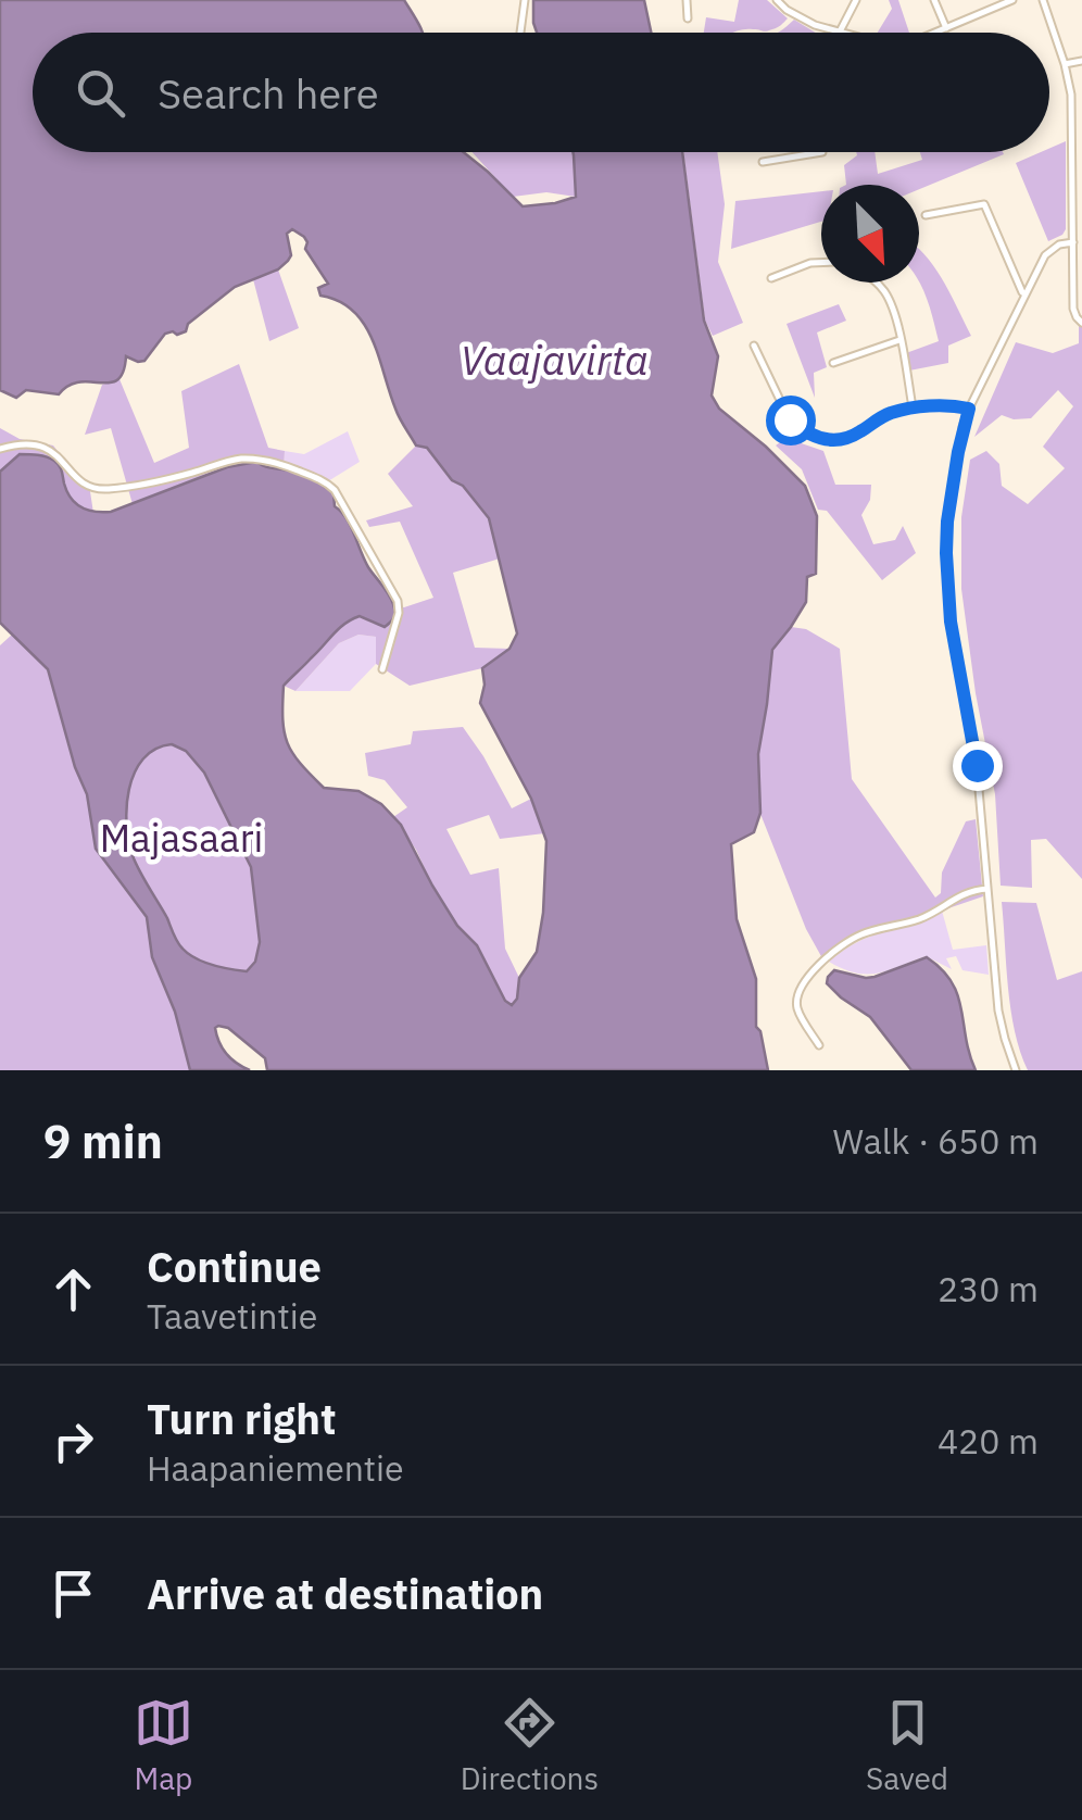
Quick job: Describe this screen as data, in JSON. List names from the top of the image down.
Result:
{
  "water": ["Vaajavirta"],
  "parks": ["Majasaari"],
  "north": "bottom right",
  "page": {
    "search": "Search here",
    "heading": ["9 min", "Walk · 650 m"],
    "list": [
      ["Continue", "Taavetintie", "230 m"],
      ["Turn right", "Haapaniementie", "420 m"],
      "Arrive at destination"
    ],
    "nav": ["Map", "Directions", "Saved"]
  }
}
